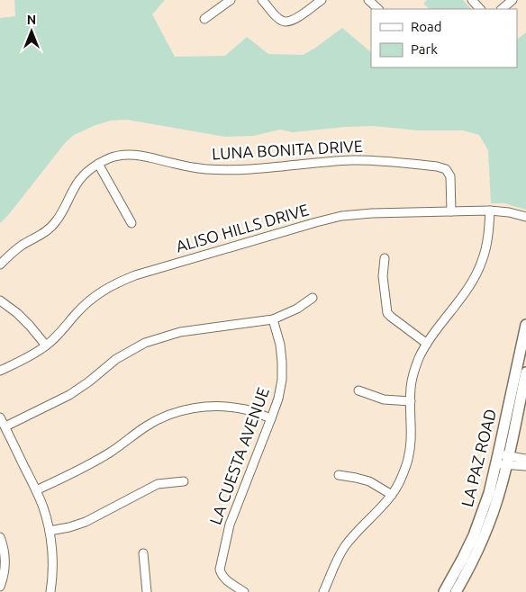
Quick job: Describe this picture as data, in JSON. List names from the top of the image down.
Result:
{
  "streets": {
    "main road": ["LA PAZ ROAD"],
    "street": ["LUNA BONITA DRIVE", "ALISO HILLS DRIVE", "LA CUESTA AVENUE"]
  },
  "crossings": [
    ["LUNA BONITA DRIVE", "ALISO HILLS DRIVE"]
  ],
  "legend": ["Road", "Park"],
  "north": "top"
}
